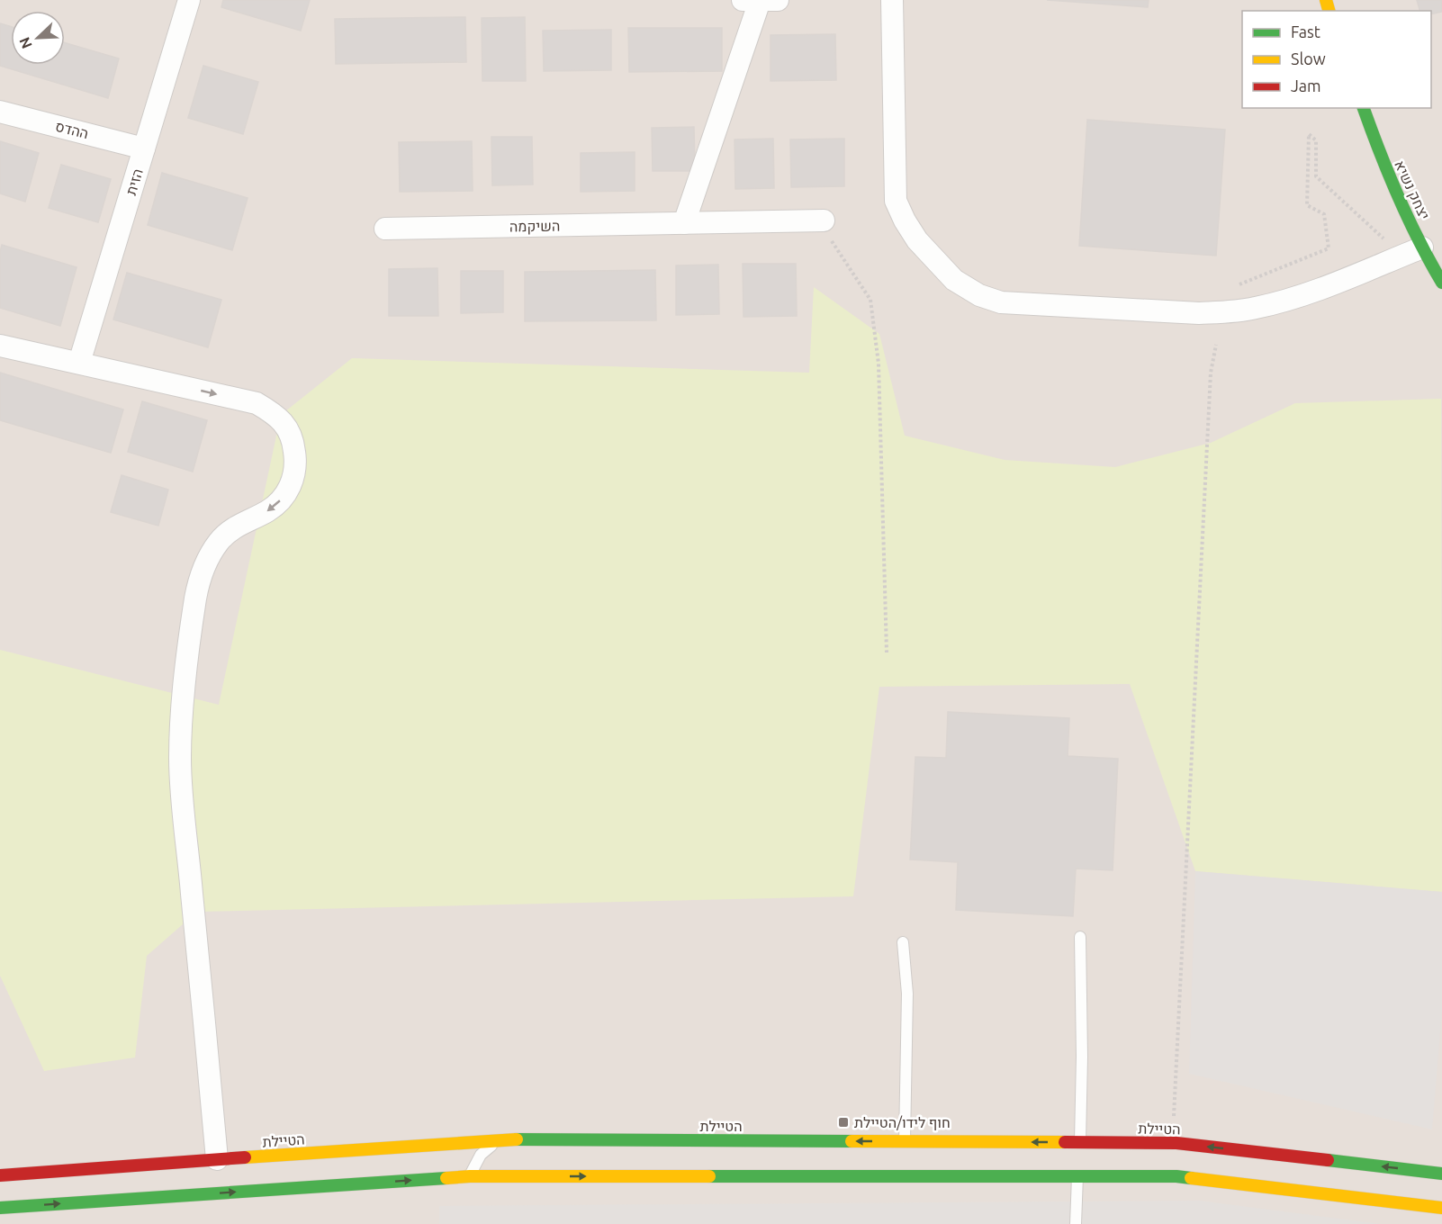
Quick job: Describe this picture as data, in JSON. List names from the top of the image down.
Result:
{
  "streets": {
    "main road": ["יצחק נשיא", "הטיילת"],
    "street": ["ההדס", "הזית", "השיקמה"]
  },
  "crossings": [
    ["ההדס", "הזית"]
  ],
  "places": {
    "transit": ["חוף לידו/הטיילת"]
  },
  "legend": ["Fast", "Slow", "Jam"],
  "north": "bottom left"
}
